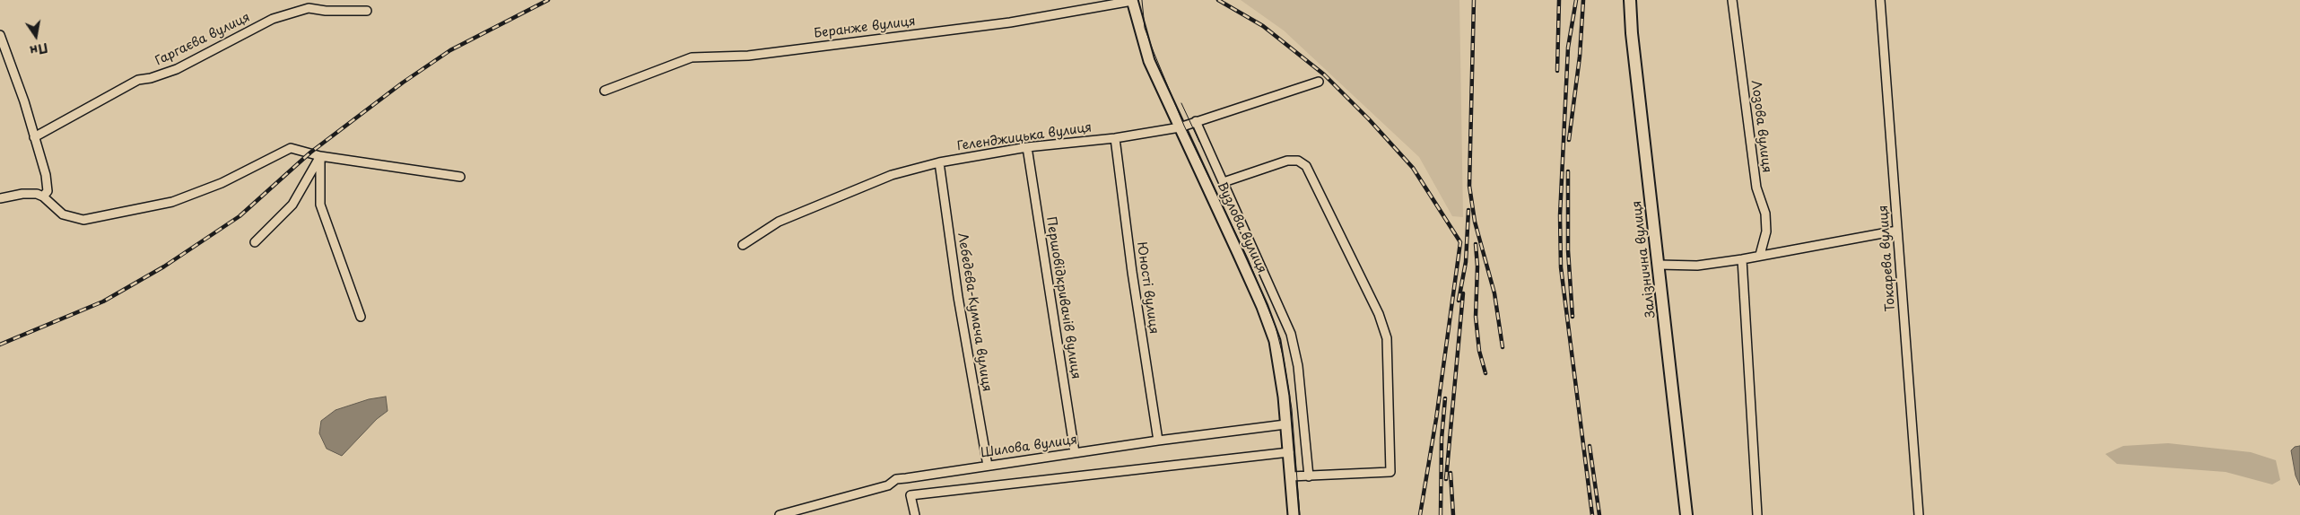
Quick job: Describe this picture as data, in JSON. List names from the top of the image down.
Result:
{
  "streets": {
    "main road": ["Залізнична вулиця"],
    "street": [
      "Беранже вулиця",
      "Гаргаєва вулиця",
      "Лозова вулиця",
      "Геленджицька вулиця",
      "Вузлова вулиця",
      "Токарева вулиця",
      "Юності вулиця",
      "Першовідкривачів вулиця",
      "Лебедєва-Кумача вулиця",
      "Шилова вулиця"
    ]
  },
  "crossings": [
    ["Беранже вулиця", "Вузлова вулиця"],
    ["Геленджицька вулиця", "Вузлова вулиця"],
    ["Геленджицька вулиця", "Юності вулиця"],
    ["Геленджицька вулиця", "Першовідкривачів вулиця"],
    ["Геленджицька вулиця", "Лебедєва-Кумача вулиця"],
    ["Вузлова вулиця", "Шилова вулиця"],
    ["Юності вулиця", "Шилова вулиця"],
    ["Першовідкривачів вулиця", "Шилова вулиця"],
    ["Лебедєва-Кумача вулиця", "Шилова вулиця"]
  ],
  "north": "bottom"
}
